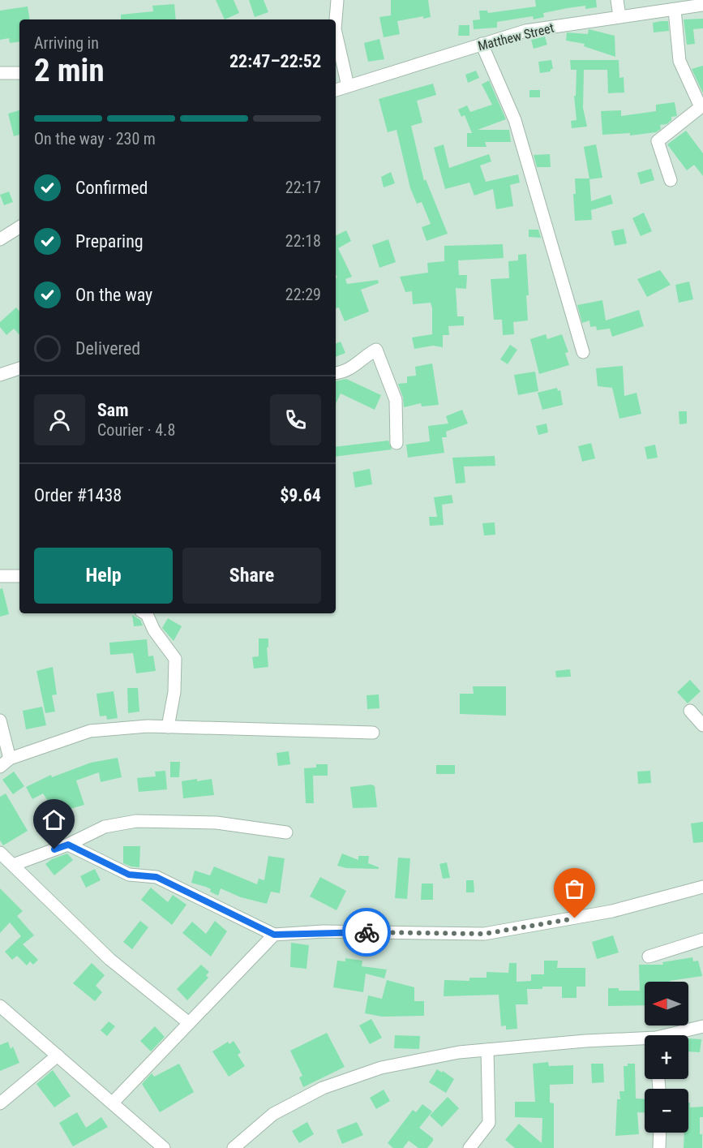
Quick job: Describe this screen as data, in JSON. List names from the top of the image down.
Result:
{
  "streets": {
    "street": ["Matthew Street"]
  },
  "north": "left",
  "page": {
    "heading": ["2 min", "Arriving in", "22:47–22:52"],
    "panel": [
      "Sam",
      "Courier · 4.8",
      "Order #1438",
      "$9.64"
    ],
    "bar": "On the way · 230 m",
    "list": [
      ["Confirmed", "22:17"],
      ["Preparing", "22:18"],
      ["On the way", "22:29"],
      "Delivered"
    ],
    "buttons": ["Help", "Share"],
    "map_buttons": ["+", "−"]
  }
}
